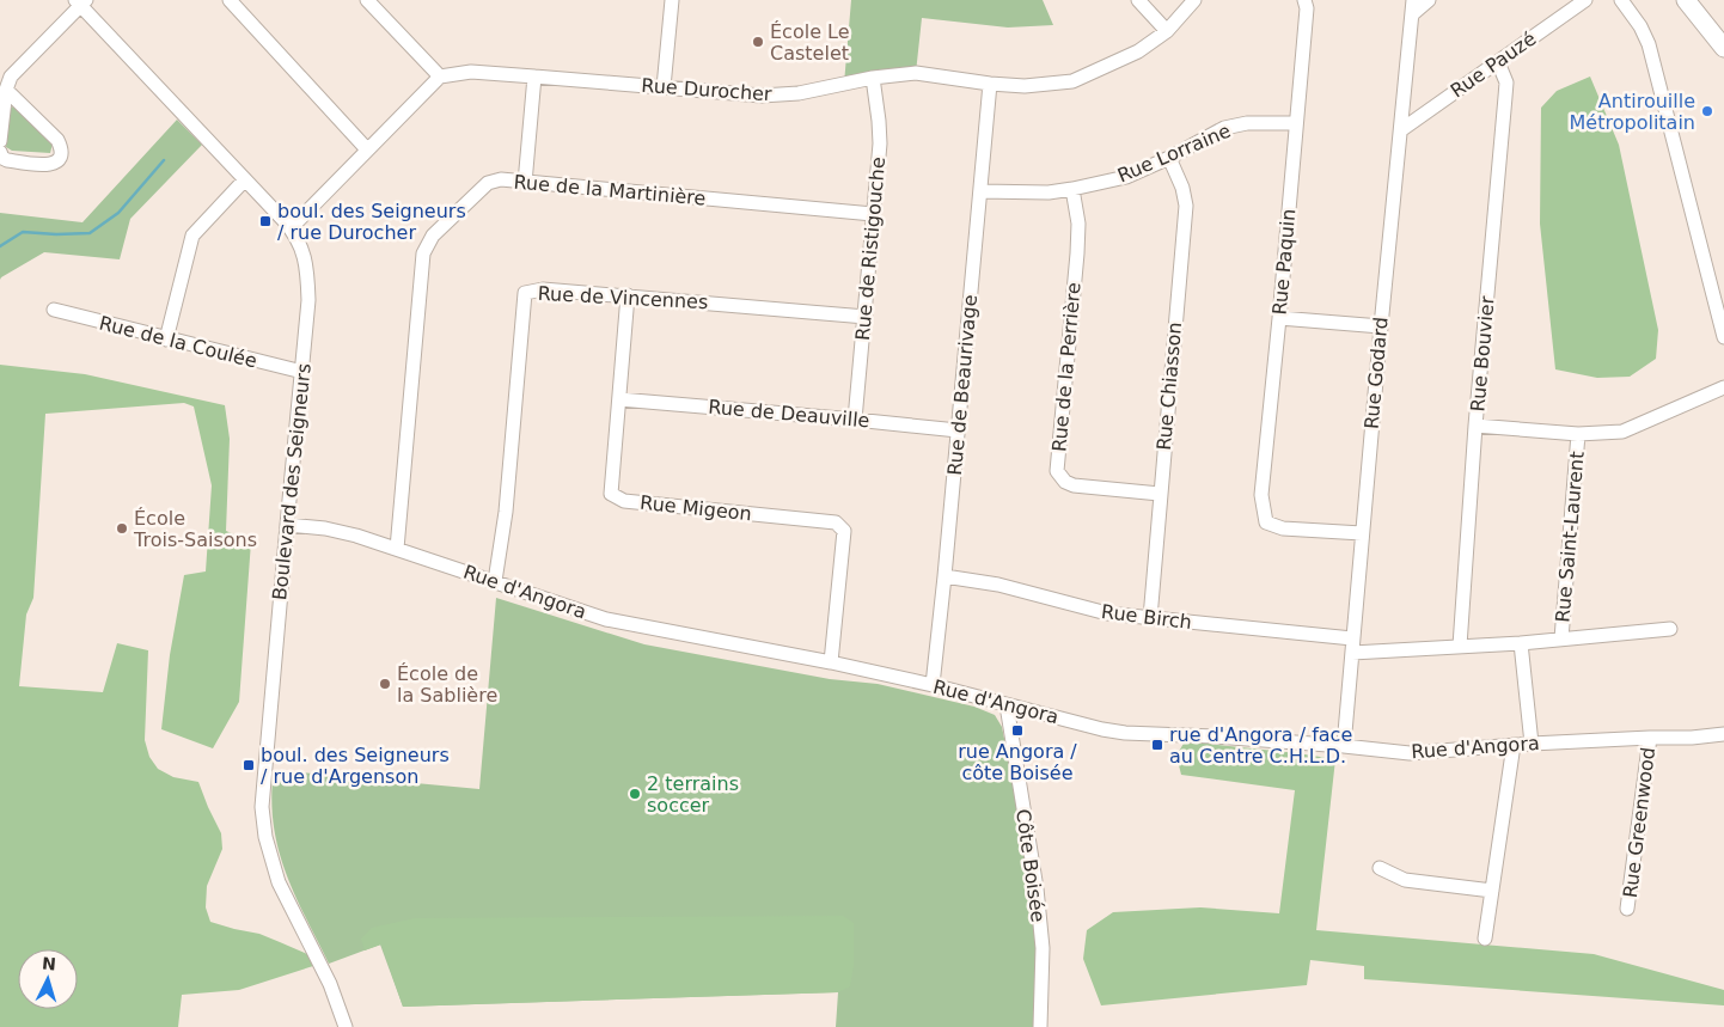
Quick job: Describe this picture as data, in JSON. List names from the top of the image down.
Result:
{
  "streets": {
    "street": [
      "Rue Pauzé",
      "Rue Durocher",
      "Rue Lorraine",
      "Rue de la Martinière",
      "Rue de Ristigouche",
      "Rue Paquin",
      "Rue de Vincennes",
      "Rue de la Coulée",
      "Rue Bouvier",
      "Rue de la Perrière",
      "Rue Godard",
      "Rue de Beaurivage",
      "Rue Chiasson",
      "Rue de Deauville",
      "Boulevard des Seigneurs",
      "Rue Migeon",
      "Rue Saint-Laurent",
      "Rue d'Angora",
      "Rue Birch",
      "Rue Greenwood",
      "Côte Boisée"
    ]
  },
  "crossings": [
    ["Rue Pauzé", "Rue Bouvier"],
    ["Rue Pauzé", "Rue Godard"],
    ["Rue Durocher", "Rue de Ristigouche"],
    ["Rue Durocher", "Rue de Beaurivage"],
    ["Rue Lorraine", "Rue Paquin"],
    ["Rue Lorraine", "Rue de la Perrière"],
    ["Rue Lorraine", "Rue de Beaurivage"],
    ["Rue Lorraine", "Rue Chiasson"],
    ["Rue de la Martinière", "Rue de Ristigouche"],
    ["Rue de la Martinière", "Rue d'Angora"],
    ["Rue de Ristigouche", "Rue de Vincennes"],
    ["Rue de Ristigouche", "Rue de Deauville"],
    ["Rue Paquin", "Rue Godard"],
    ["Rue de Vincennes", "Rue Migeon"],
    ["Rue de Vincennes", "Rue d'Angora"],
    ["Rue de la Coulée", "Boulevard des Seigneurs"],
    ["Rue de la Perrière", "Rue Chiasson"],
    ["Rue Godard", "Rue d'Angora"],
    ["Rue Godard", "Rue Birch"],
    ["Rue de Beaurivage", "Rue de Deauville"],
    ["Rue de Beaurivage", "Rue d'Angora"],
    ["Rue de Beaurivage", "Rue Birch"],
    ["Rue Chiasson", "Rue Birch"],
    ["Rue de Deauville", "Rue Migeon"],
    ["Boulevard des Seigneurs", "Rue d'Angora"],
    ["Rue Migeon", "Rue d'Angora"],
    ["Rue d'Angora", "Rue Greenwood"],
    ["Rue d'Angora", "Côte Boisée"]
  ],
  "places": {
    "other": [
      "École Le Castelet",
      "Antirouille Métropolitain",
      "École Trois-Saisons",
      "École de la Sablière",
      "2 terrains soccer"
    ],
    "transit": [
      "boul. des Seigneurs / rue Durocher",
      "rue Angora / côte Boisée",
      "rue d'Angora / face au Centre C.H.L.D.",
      "boul. des Seigneurs / rue d'Argenson"
    ]
  },
  "north": "top"
}
